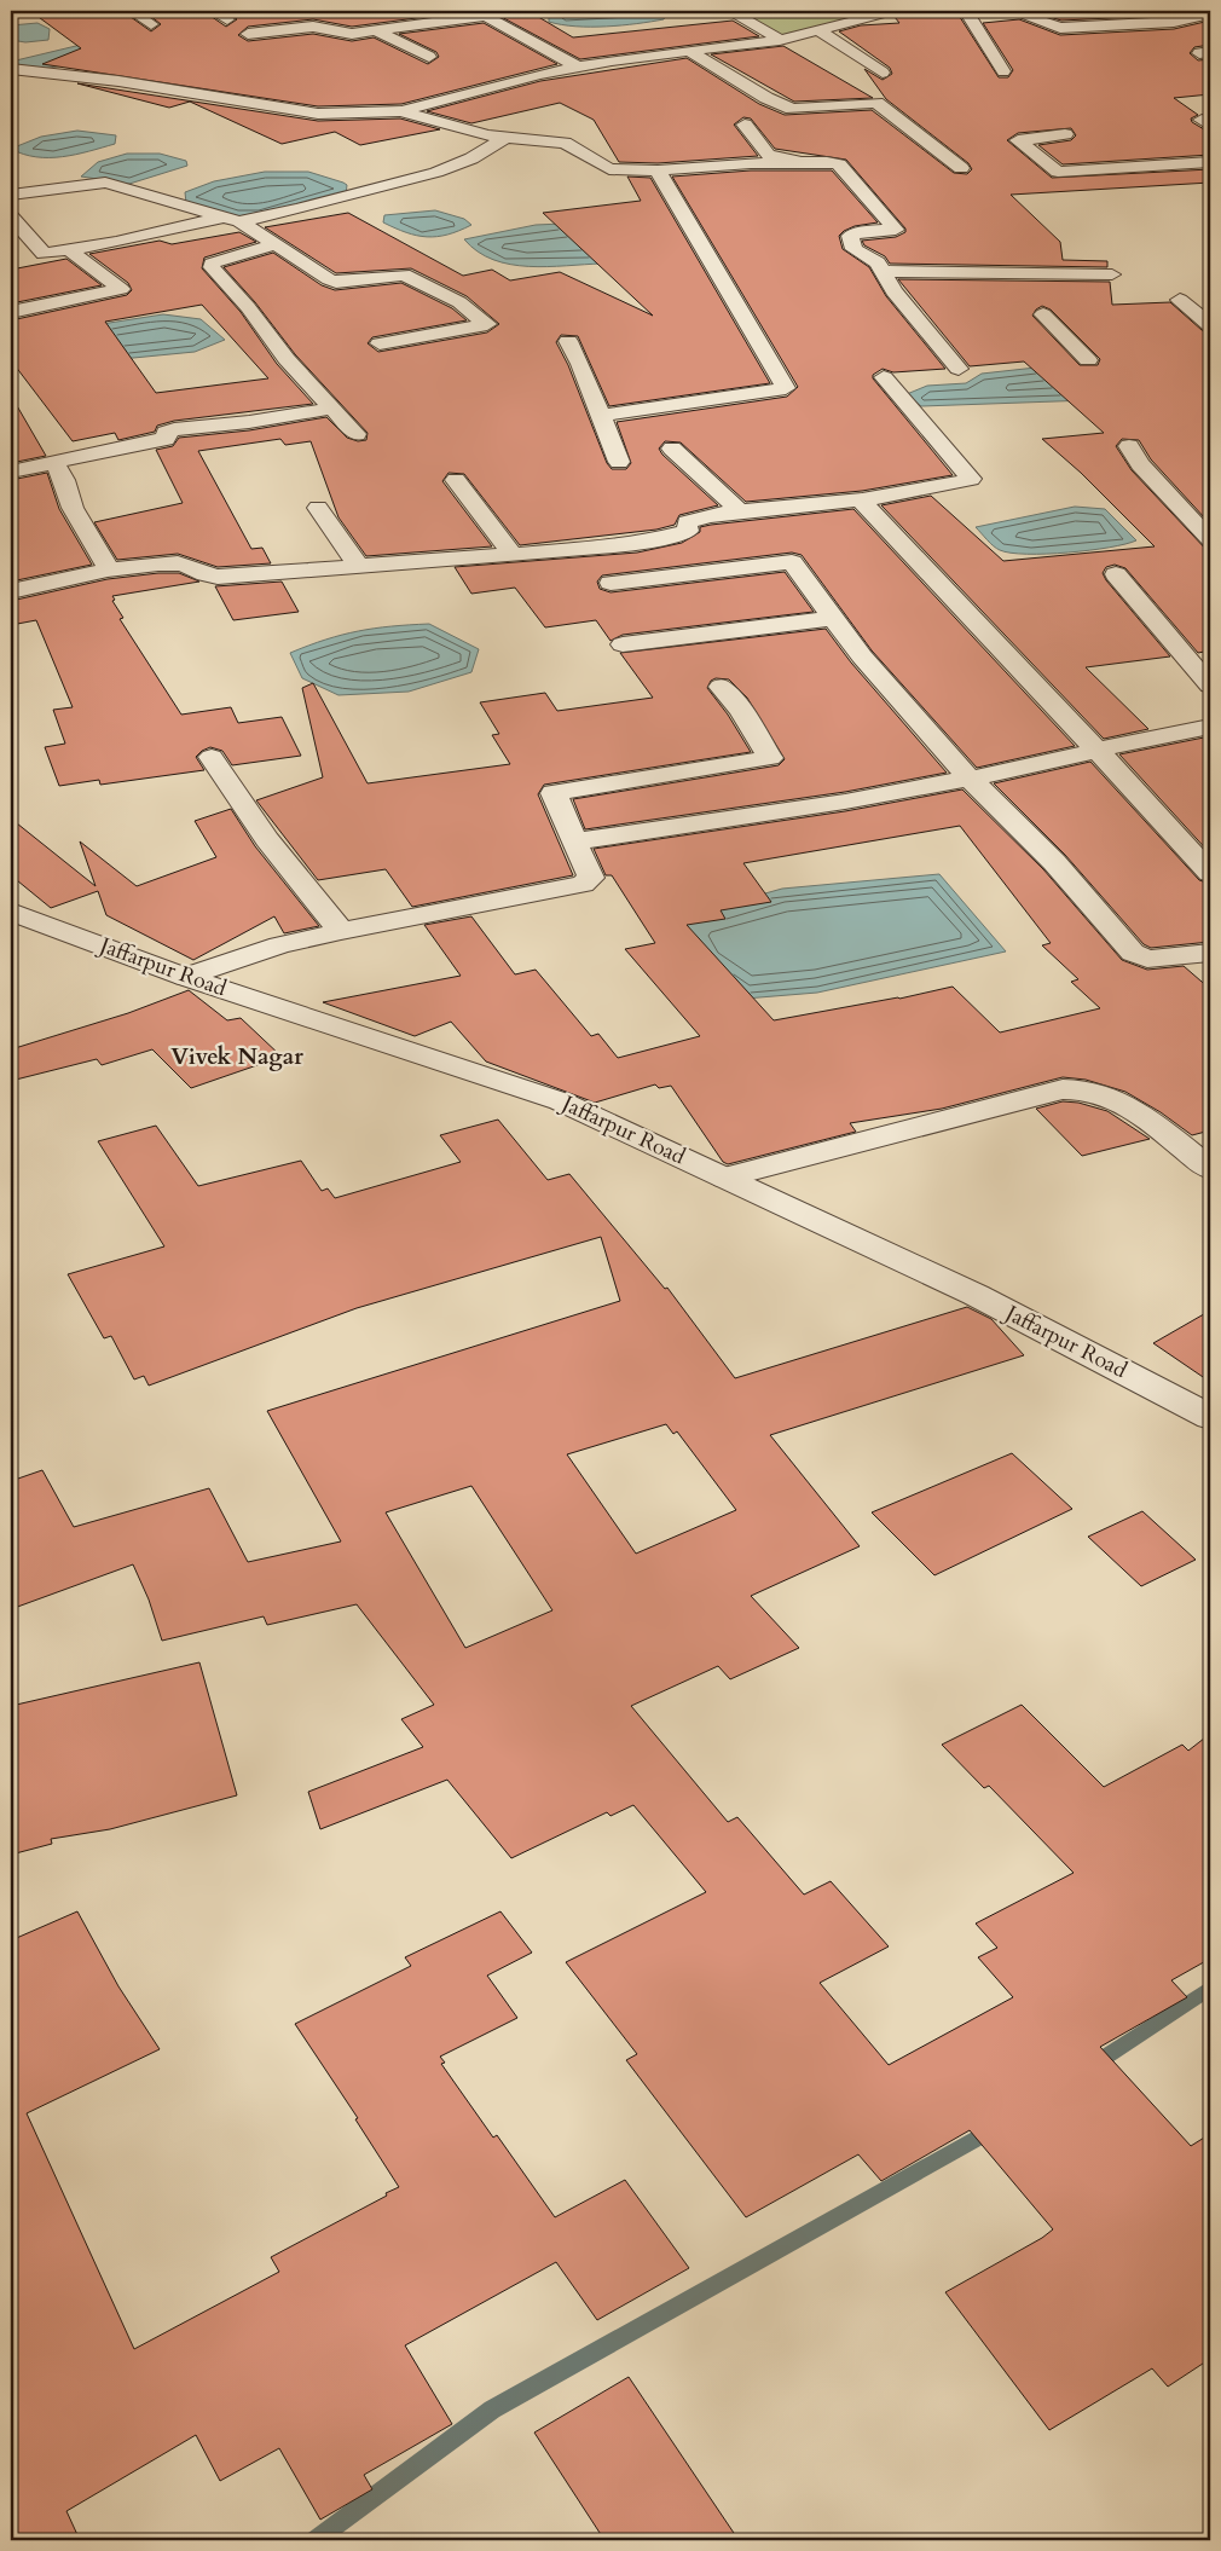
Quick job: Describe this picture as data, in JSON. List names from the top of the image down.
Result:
{
  "streets": {
    "street": ["Jaffarpur Road"]
  },
  "districts": ["Vivek Nagar"]
}
